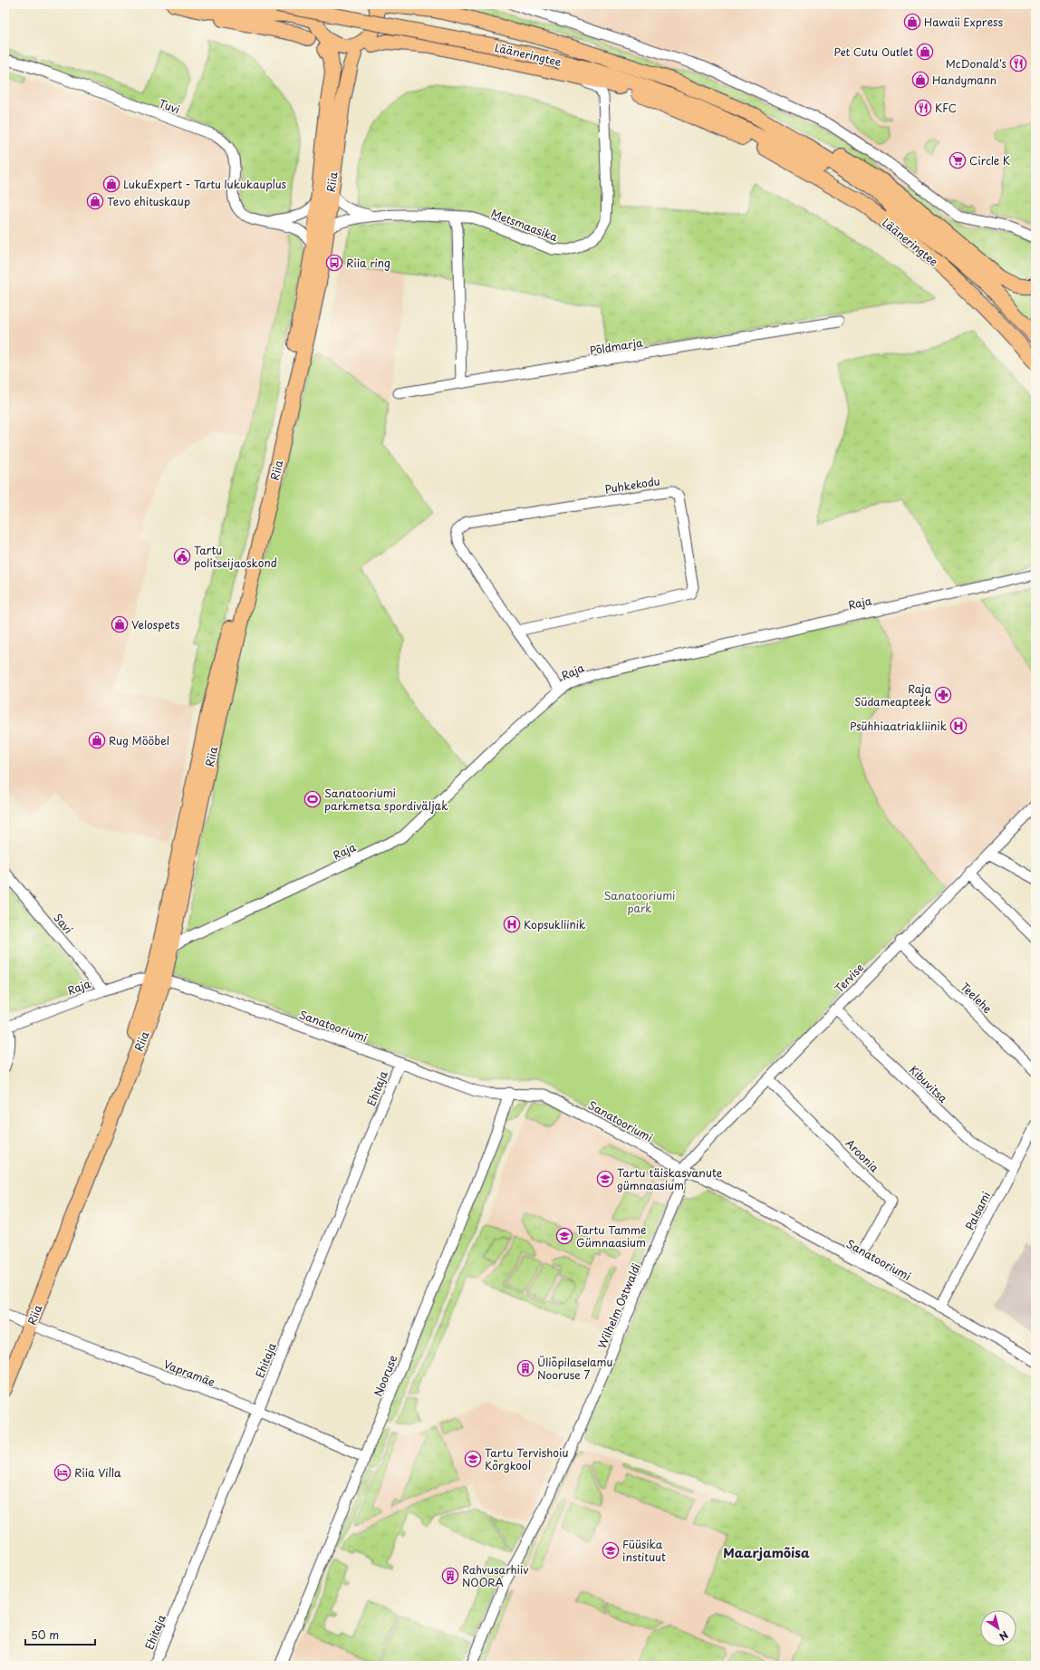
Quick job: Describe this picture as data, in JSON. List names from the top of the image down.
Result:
{
  "streets": {
    "highway": ["Lääneringtee", "Riia"],
    "street": [
      "Tuvi",
      "Metsmaasika",
      "Põldmarja",
      "Puhkekodu",
      "Raja",
      "Savi",
      "Tervise",
      "Teelehe",
      "Sanatooriumi",
      "Kibuvitsa",
      "Ehitaja",
      "Aroonia",
      "Palsami",
      "Wilhelm Ostwaldi",
      "Vapramäe",
      "Nooruse"
    ]
  },
  "crossings": [
    ["Lääneringtee", "Metsmaasika"],
    ["Tuvi", "Riia"],
    ["Tuvi", "Metsmaasika"],
    ["Riia", "Metsmaasika"],
    ["Riia", "Raja"],
    ["Riia", "Sanatooriumi"],
    ["Riia", "Vapramäe"],
    ["Puhkekodu", "Raja"],
    ["Raja", "Savi"],
    ["Raja", "Sanatooriumi"],
    ["Tervise", "Teelehe"],
    ["Tervise", "Sanatooriumi"],
    ["Tervise", "Kibuvitsa"],
    ["Tervise", "Aroonia"],
    ["Tervise", "Wilhelm Ostwaldi"],
    ["Sanatooriumi", "Ehitaja"],
    ["Sanatooriumi", "Aroonia"],
    ["Sanatooriumi", "Palsami"],
    ["Sanatooriumi", "Wilhelm Ostwaldi"],
    ["Sanatooriumi", "Nooruse"],
    ["Kibuvitsa", "Palsami"],
    ["Ehitaja", "Vapramäe"],
    ["Vapramäe", "Nooruse"]
  ],
  "districts": ["Maarjamõisa"],
  "parks": ["Sanatooriumi park"],
  "places": {
    "shop": [
      "Hawaii Express",
      "Pet Cutu Outlet",
      "Handymann",
      "LukuExpert - Tartu lukukauplus",
      "Tevo ehituskaup",
      "Velospets",
      "Rug Mööbel"
    ],
    "restaurant": ["McDonald's", "KFC"],
    "supermarket": ["Circle K"],
    "bus stop": ["Riia ring"],
    "public building": ["Tartu politseijaoskond"],
    "pharmacy": ["Raja Südameapteek"],
    "hospital": ["Psühhiaatriakliinik", "Kopsukliinik"],
    "sports": ["Sanatooriumi parkmetsa spordiväljak"],
    "school or university": [
      "Tartu täiskasvanute gümnaasium",
      "Tartu Tamme Gümnaasium",
      "Tartu Tervishoiu Kõrgkool",
      "Füüsika instituut"
    ],
    "building": ["Üliõpilaselamu Nooruse 7", "Rahvusarhiiv NOORA"],
    "hotel": ["Riia Villa"]
  },
  "scale_bar": "50 m",
  "north": "bottom right"
}
